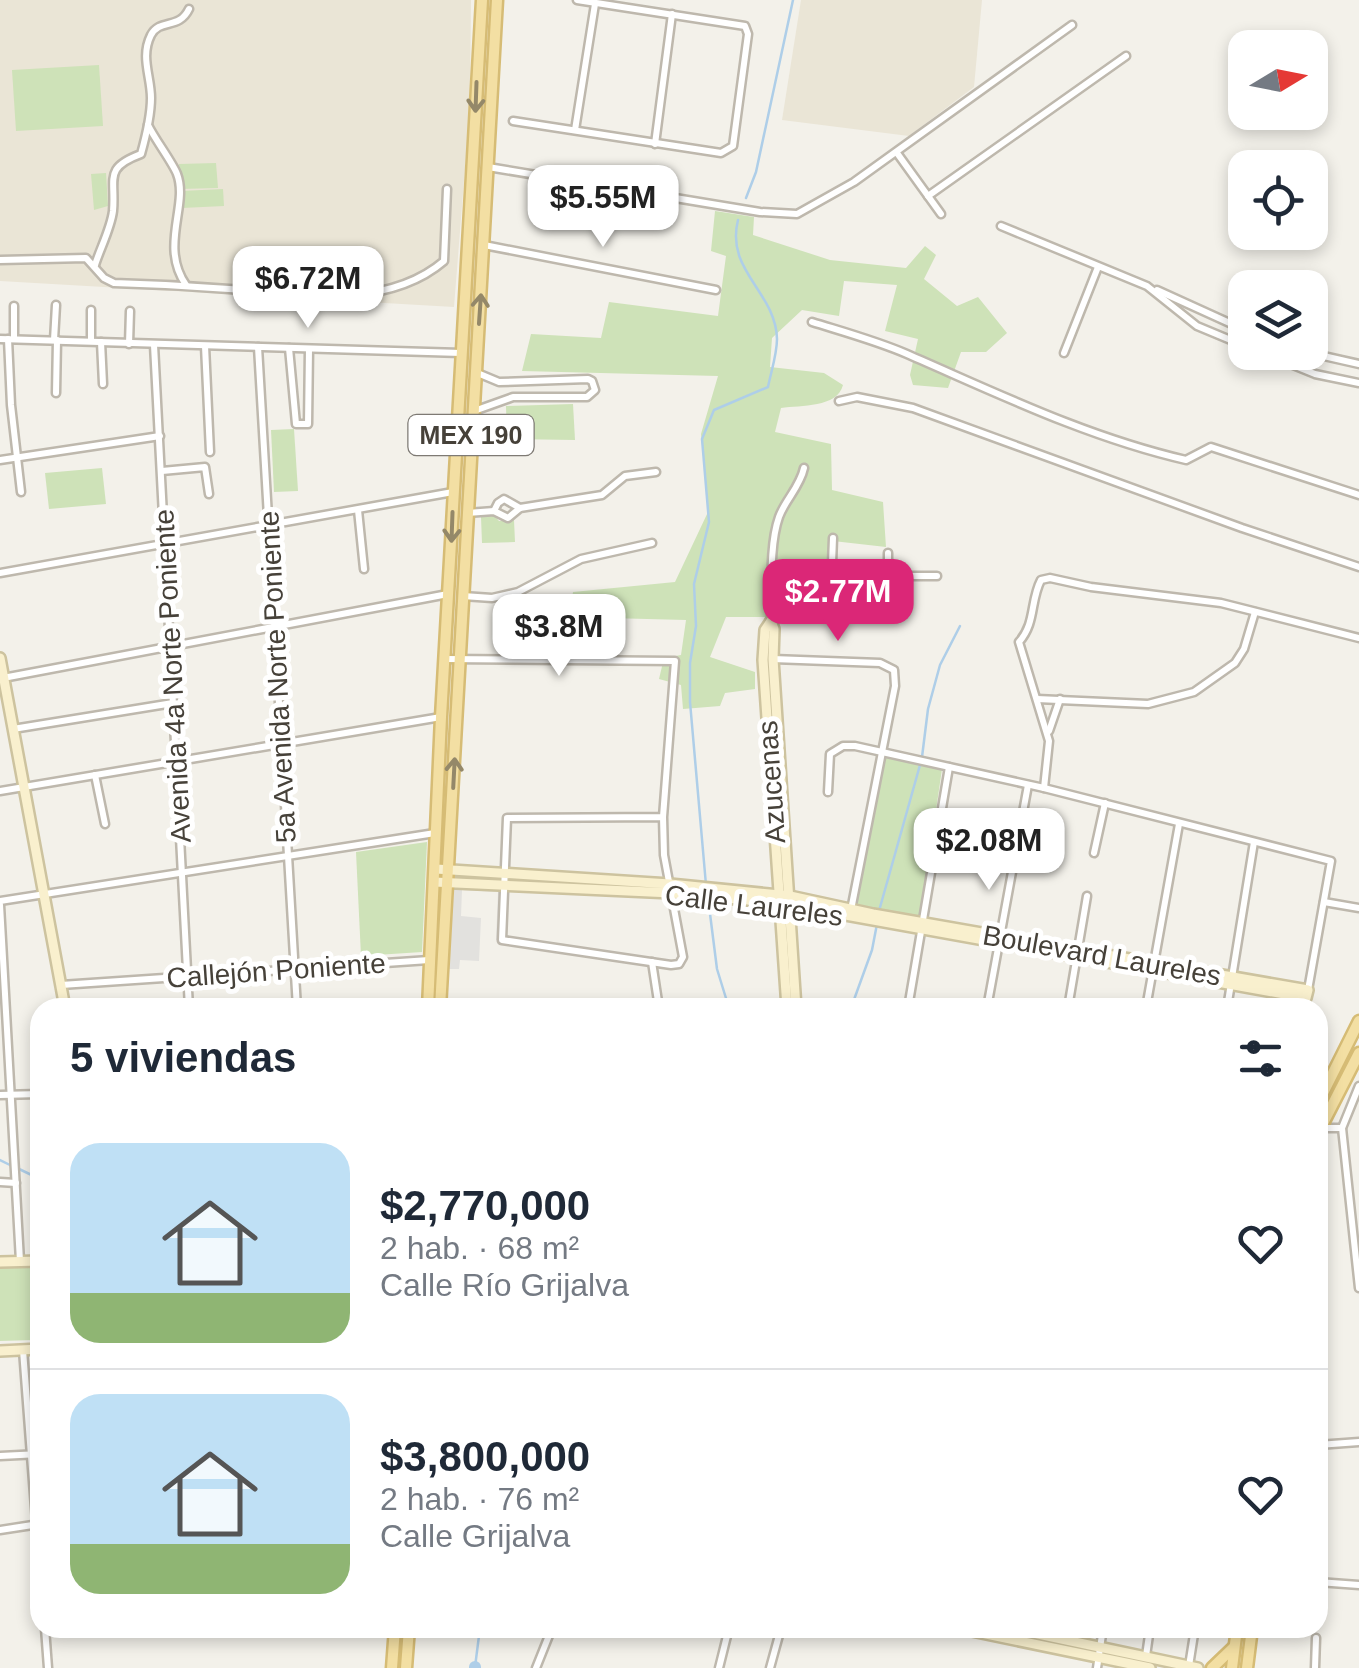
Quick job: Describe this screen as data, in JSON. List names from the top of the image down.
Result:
{
  "streets": {
    "main road": ["MEX 190"],
    "street": [
      "Avenida 4a Norte Poniente",
      "5a Avenida Norte Poniente",
      "Azucenas",
      "Calle Laureles",
      "Boulevard Laureles",
      "Callejón Poniente"
    ]
  },
  "crossings": [
    ["MEX 190", "Calle Laureles"],
    ["MEX 190", "Callejón Poniente"],
    ["Avenida 4a Norte Poniente", "Callejón Poniente"],
    ["5a Avenida Norte Poniente", "Callejón Poniente"],
    ["Azucenas", "Boulevard Laureles"],
    ["Calle Laureles", "Boulevard Laureles"]
  ],
  "north": "right",
  "page": {
    "price": [
      "$5.55M",
      "$6.72M",
      "$2.77M",
      "$3.8M",
      "$2.08M"
    ],
    "heading": "5 viviendas",
    "list": [
      {
        "name": "$2,770,000",
        "note": "2 hab. · 68 m² · Calle Río Grijalva"
      },
      {
        "name": "$3,800,000",
        "note": "2 hab. · 76 m² · Calle Grijalva"
      }
    ]
  }
}
